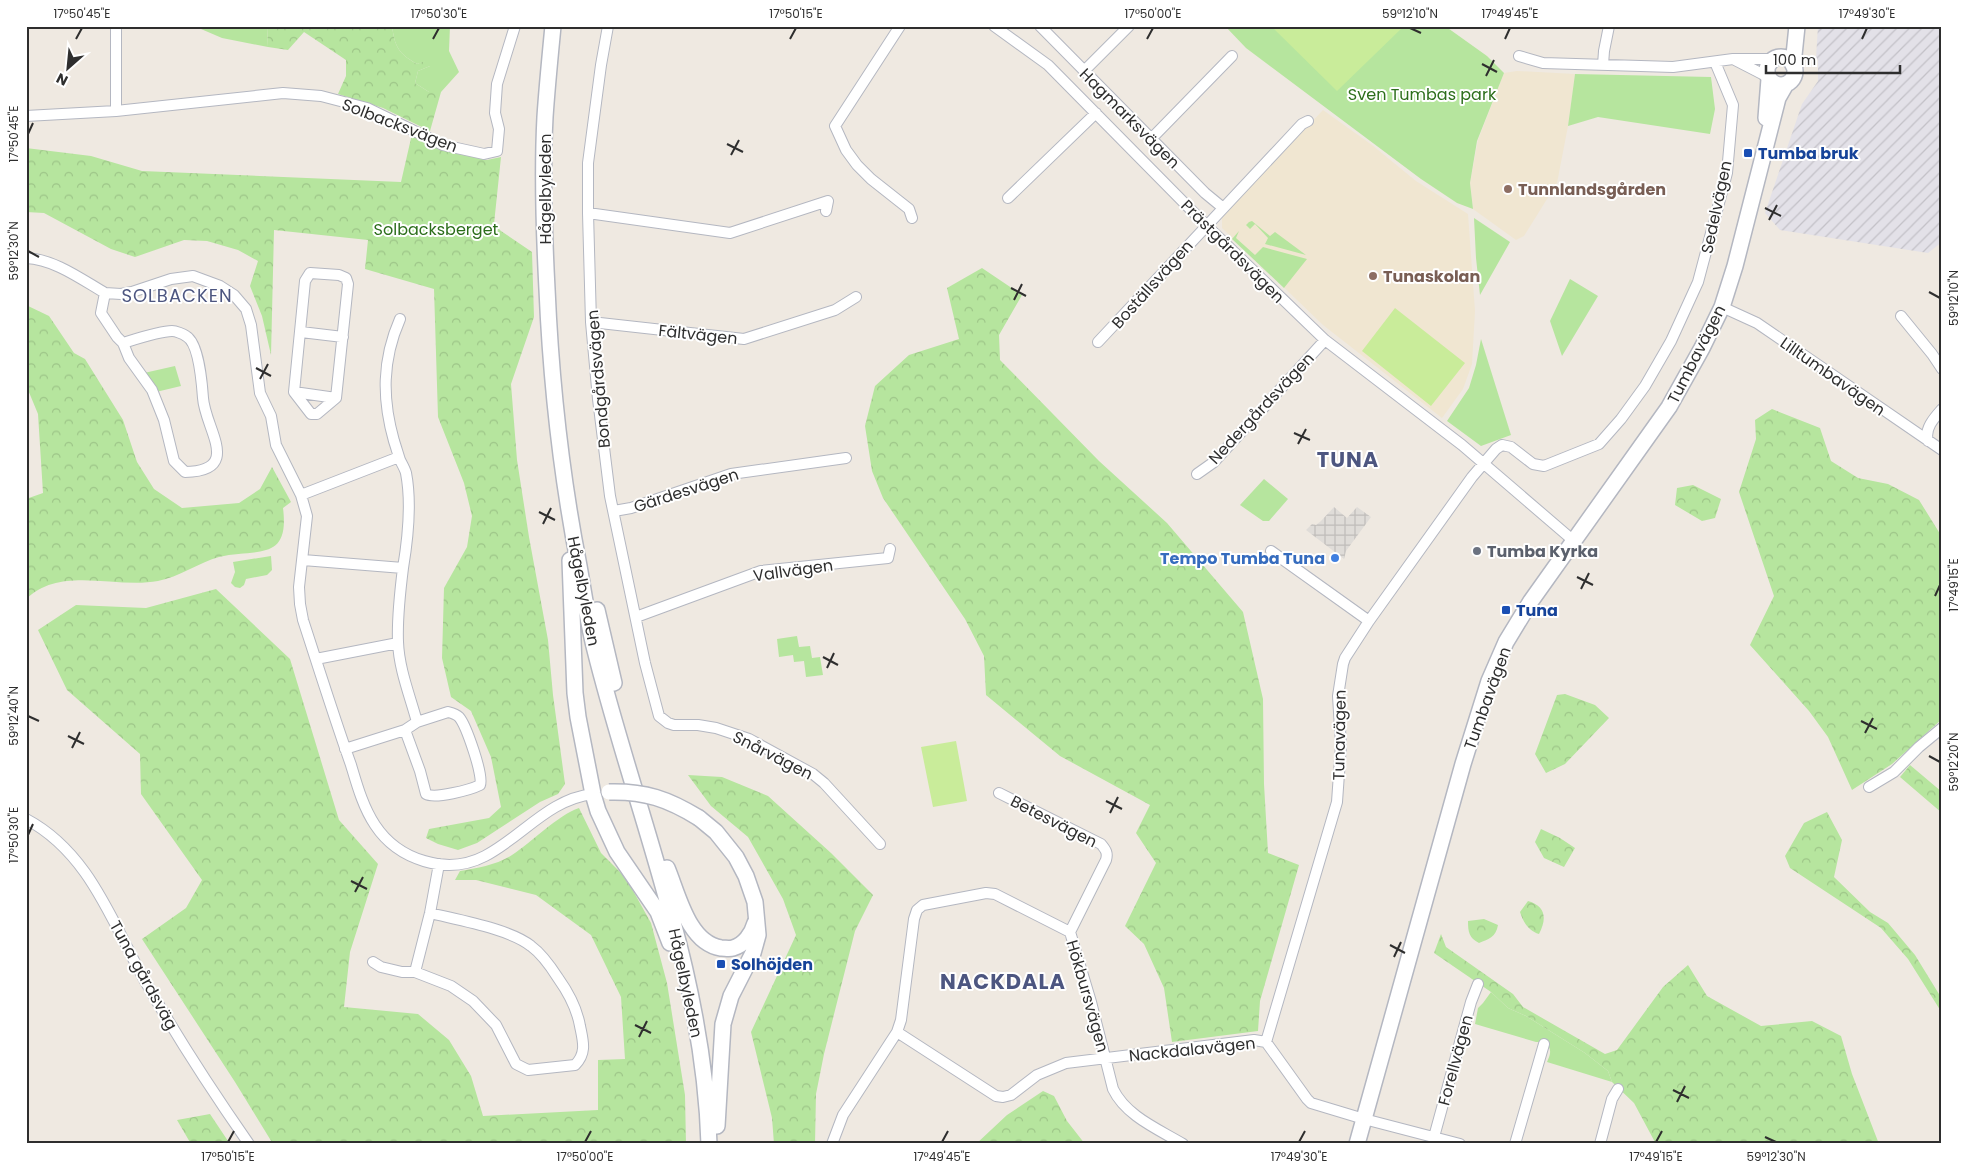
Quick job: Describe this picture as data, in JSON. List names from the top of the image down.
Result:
{
  "streets": {
    "main road": ["Hågelbyleden", "Tumbavägen"],
    "street": [
      "Hagmarksvägen",
      "Solbacksvägen",
      "Sedelvägen",
      "Prästgårdsvägen",
      "Boställsvägen",
      "Fältvägen",
      "Lilltumbavägen",
      "Bondgårdsvägen",
      "Nedergårdsvägen",
      "Gärdesvägen",
      "Vallvägen",
      "Tunavägen",
      "Snårvägen",
      "Betesvägen",
      "Tuna gårdsväg",
      "Hökbursvägen",
      "Nackdalavägen",
      "Forellvägen"
    ]
  },
  "crossings": [
    ["Hagmarksvägen", "Boställsvägen"],
    ["Sedelvägen", "Prästgårdsvägen"],
    ["Sedelvägen", "Tunavägen"],
    ["Prästgårdsvägen", "Boställsvägen"],
    ["Prästgårdsvägen", "Tumbavägen"],
    ["Prästgårdsvägen", "Nedergårdsvägen"],
    ["Prästgårdsvägen", "Tunavägen"],
    ["Fältvägen", "Bondgårdsvägen"],
    ["Tumbavägen", "Lilltumbavägen"],
    ["Tumbavägen", "Nackdalavägen"],
    ["Bondgårdsvägen", "Gärdesvägen"],
    ["Bondgårdsvägen", "Vallvägen"],
    ["Bondgårdsvägen", "Snårvägen"],
    ["Tunavägen", "Nackdalavägen"],
    ["Betesvägen", "Hökbursvägen"],
    ["Hökbursvägen", "Nackdalavägen"],
    ["Nackdalavägen", "Forellvägen"]
  ],
  "districts": ["SOLBACKEN", "TUNA", "NACKDALA"],
  "parks": ["Sven Tumbas park", "Solbacksberget"],
  "places": {
    "transit": ["Tumba bruk", "Tuna", "Solhöjden"],
    "other": [
      "Tunnlandsgården",
      "Tunaskolan",
      "Tumba Kyrka",
      "Tempo Tumba Tuna"
    ]
  },
  "scale_bar": "100 m",
  "north": "bottom left",
  "coordinates": [
    "17°50'45\"E",
    "17°50'30\"E",
    "17°50'15\"E",
    "17°50'00\"E",
    "59°12'10\"N",
    "17°49'45\"E",
    "17°49'30\"E",
    "59°12'30\"N",
    "17°49'15\"E",
    "59°12'40\"N",
    "59°12'20\"N"
  ]
}
